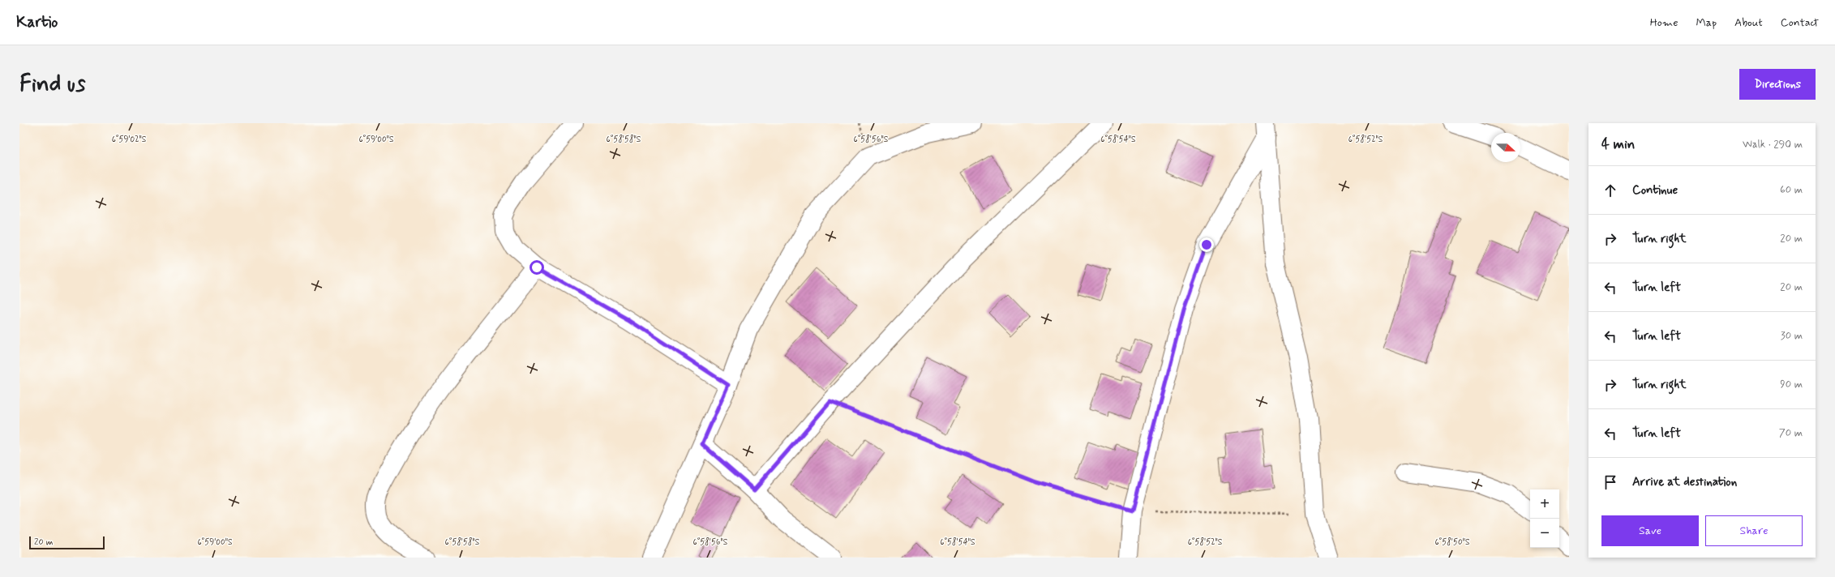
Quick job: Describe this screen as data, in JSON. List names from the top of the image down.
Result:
{
  "scale_bar": "20 m",
  "north": "right",
  "page": {
    "header": "Kartio",
    "nav": [
      "Home",
      "Map",
      "About",
      "Contact"
    ],
    "buttons": [
      "Directions",
      ["Save", "Share"]
    ],
    "title": "Find us",
    "heading": ["4 min", "Walk · 290 m"],
    "list": [
      ["Continue", "60 m"],
      ["Turn right", "20 m"],
      ["Turn left", "20 m"],
      ["Turn left", "30 m"],
      ["Turn right", "90 m"],
      ["Turn left", "70 m"],
      "Arrive at destination"
    ],
    "map_buttons": ["+", "−"],
    "scale": "20 m"
  },
  "coordinates": [
    "6°59'02\"S",
    "6°59'00\"S",
    "6°58'58\"S",
    "6°58'56\"S",
    "6°58'54\"S",
    "6°58'52\"S",
    "6°58'50\"S"
  ]
}
